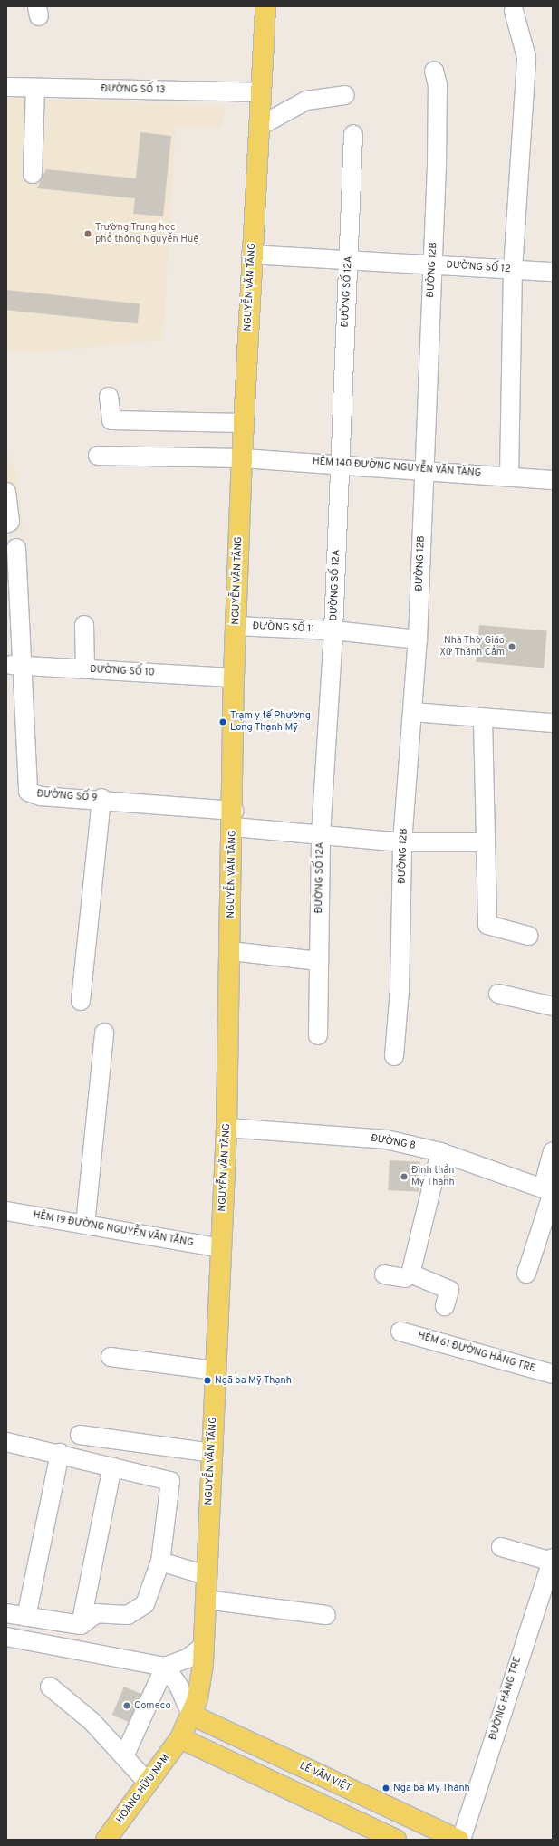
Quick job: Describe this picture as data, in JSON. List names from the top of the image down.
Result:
{
  "streets": {
    "main road": ["NGUYỄN VĂN TĂNG", "LÊ VĂN VIỆT", "HOÀNG HỮU NAM"],
    "street": [
      "ĐƯỜNG SỐ 13",
      "ĐƯỜNG SỐ 12",
      "ĐƯỜNG 12B",
      "ĐƯỜNG SỐ 12A",
      "HẺM 140 ĐƯỜNG NGUYỄN VĂN TĂNG",
      "ĐƯỜNG SỐ 11",
      "ĐƯỜNG SỐ 10",
      "ĐƯỜNG SỐ 9",
      "ĐƯỜNG 8",
      "HẺM 19 ĐƯỜNG NGUYỄN VĂN TĂNG",
      "HẺM 61 ĐƯỜNG HÀNG TRE",
      "ĐƯỜNG HÀNG TRE"
    ]
  },
  "crossings": [
    ["ĐƯỜNG SỐ 13", "NGUYỄN VĂN TĂNG"],
    ["ĐƯỜNG SỐ 12", "ĐƯỜNG 12B"],
    ["ĐƯỜNG SỐ 12", "NGUYỄN VĂN TĂNG"],
    ["ĐƯỜNG SỐ 12", "ĐƯỜNG SỐ 12A"],
    ["ĐƯỜNG 12B", "HẺM 140 ĐƯỜNG NGUYỄN VĂN TĂNG"],
    ["ĐƯỜNG 12B", "ĐƯỜNG SỐ 11"],
    ["ĐƯỜNG 12B", "ĐƯỜNG SỐ 9"],
    ["NGUYỄN VĂN TĂNG", "HẺM 140 ĐƯỜNG NGUYỄN VĂN TĂNG"],
    ["NGUYỄN VĂN TĂNG", "ĐƯỜNG SỐ 11"],
    ["NGUYỄN VĂN TĂNG", "ĐƯỜNG SỐ 10"],
    ["NGUYỄN VĂN TĂNG", "ĐƯỜNG SỐ 9"],
    ["NGUYỄN VĂN TĂNG", "ĐƯỜNG 8"],
    ["NGUYỄN VĂN TĂNG", "HẺM 19 ĐƯỜNG NGUYỄN VĂN TĂNG"],
    ["NGUYỄN VĂN TĂNG", "LÊ VĂN VIỆT"],
    ["NGUYỄN VĂN TĂNG", "HOÀNG HỮU NAM"],
    ["ĐƯỜNG SỐ 12A", "HẺM 140 ĐƯỜNG NGUYỄN VĂN TĂNG"],
    ["ĐƯỜNG SỐ 12A", "ĐƯỜNG SỐ 11"],
    ["ĐƯỜNG SỐ 12A", "ĐƯỜNG SỐ 9"],
    ["ĐƯỜNG SỐ 10", "ĐƯỜNG SỐ 9"]
  ],
  "places": [
    "Trường Trung học phổ thông Nguyễn Huệ",
    "Nhà Thờ Giáo Xứ Thánh Cẩm",
    "Trạm y tế Phường Long Thạnh Mỹ",
    "Đình thần Mỹ Thành",
    "Ngã ba Mỹ Thạnh",
    "Comeco",
    "Ngã ba Mỹ Thành"
  ]
}
